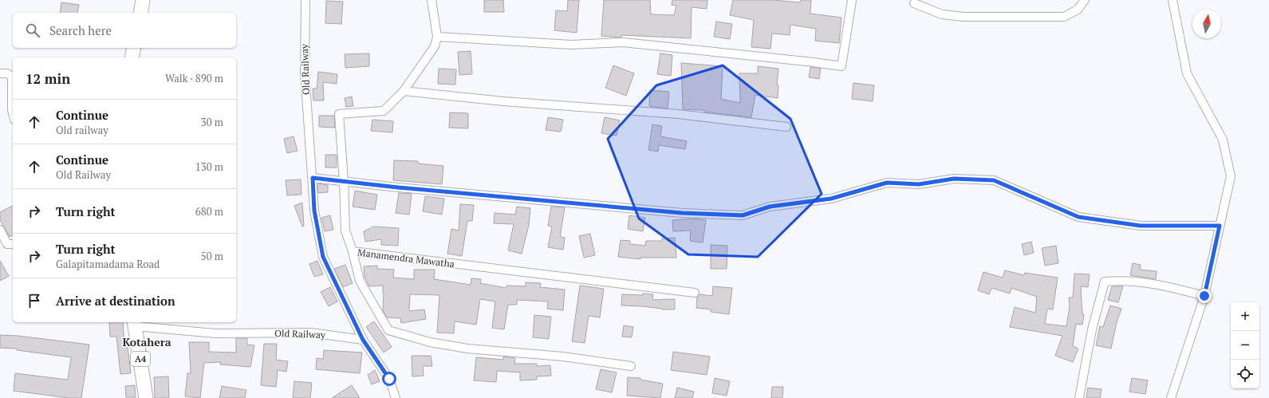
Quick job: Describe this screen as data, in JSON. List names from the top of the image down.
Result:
{
  "streets": {
    "highway": ["A4"],
    "street": ["Old Railway", "Manamendra Mawatha"]
  },
  "crossings": [
    ["Old Railway", "A4"]
  ],
  "districts": ["Kotahera"],
  "north": "top",
  "page": {
    "search": "Search here",
    "heading": ["12 min", "Walk · 890 m"],
    "list": [
      ["Continue", "Old railway", "30 m"],
      ["Continue", "Old Railway", "130 m"],
      ["Turn right", "680 m"],
      ["Turn right", "Galapitamadama Road", "50 m"],
      "Arrive at destination"
    ],
    "map_buttons": ["+", "−"]
  }
}
